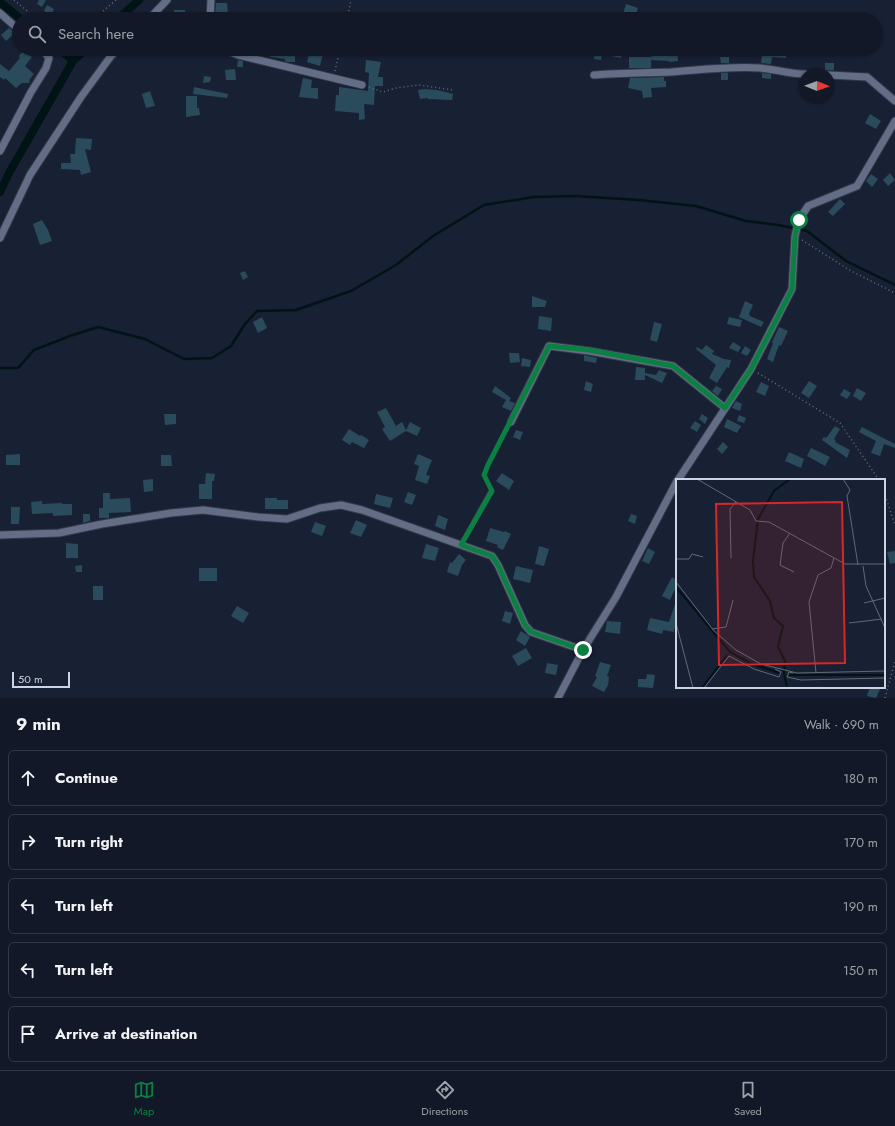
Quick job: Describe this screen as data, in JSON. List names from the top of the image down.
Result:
{
  "scale_bar": "50 m",
  "north": "right",
  "page": {
    "search": "Search here",
    "scale": "50 m",
    "heading": ["9 min", "Walk · 690 m"],
    "list": [
      ["Continue", "180 m"],
      ["Turn right", "170 m"],
      ["Turn left", "190 m"],
      ["Turn left", "150 m"],
      "Arrive at destination"
    ],
    "nav": ["Map", "Directions", "Saved"]
  }
}
